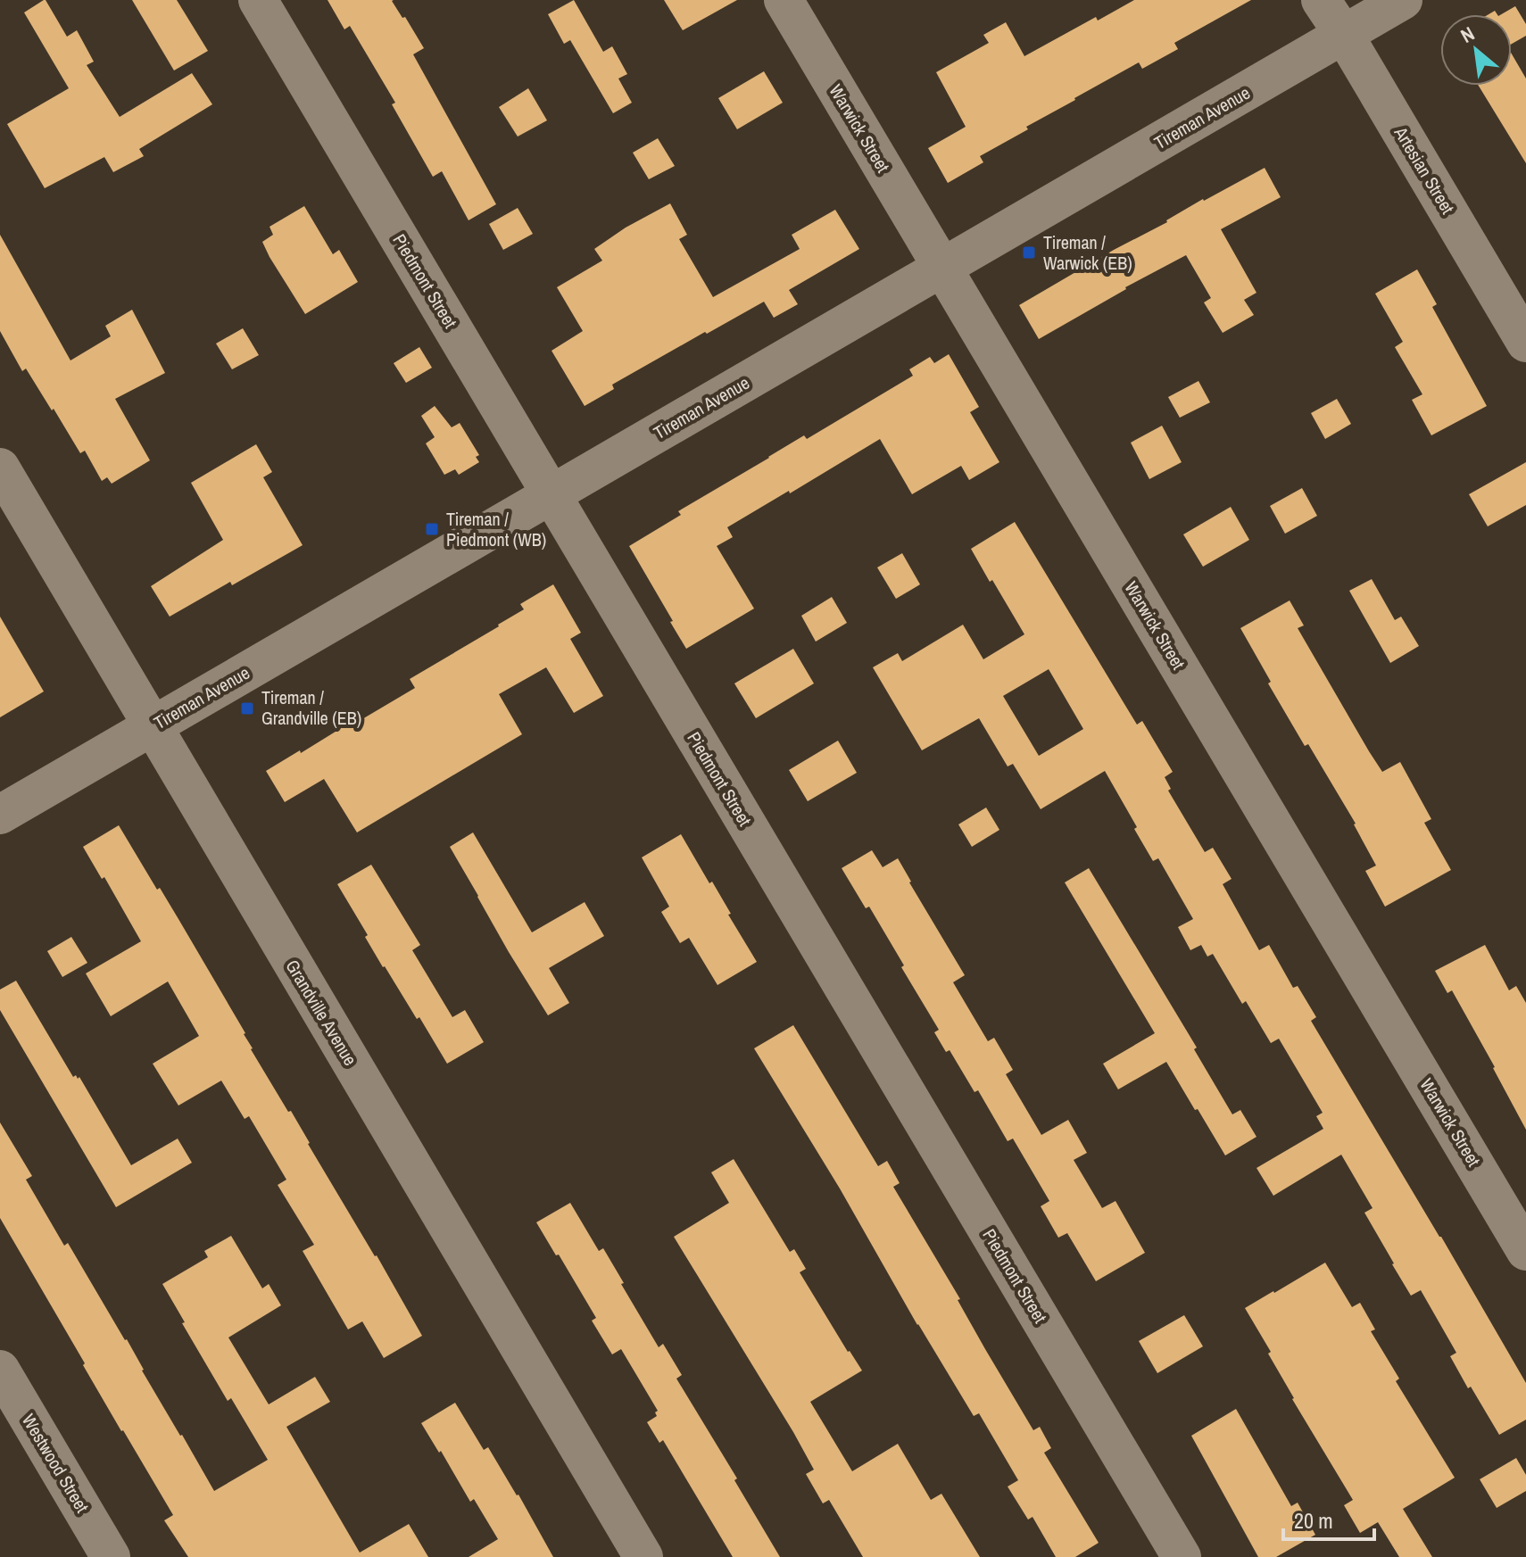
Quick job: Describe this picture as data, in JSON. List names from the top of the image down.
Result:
{
  "streets": {
    "street": [
      "Tireman Avenue",
      "Warwick Street",
      "Artesian Street",
      "Piedmont Street",
      "Grandville Avenue",
      "Westwood Street"
    ]
  },
  "crossings": [
    ["Tireman Avenue", "Warwick Street"],
    ["Tireman Avenue", "Artesian Street"],
    ["Tireman Avenue", "Piedmont Street"],
    ["Tireman Avenue", "Grandville Avenue"]
  ],
  "places": {
    "transit": ["Tireman / Warwick (EB)", "Tireman / Piedmont (WB)", "Tireman / Grandville (EB)"]
  },
  "scale_bar": "20 m",
  "north": "top left"
}
